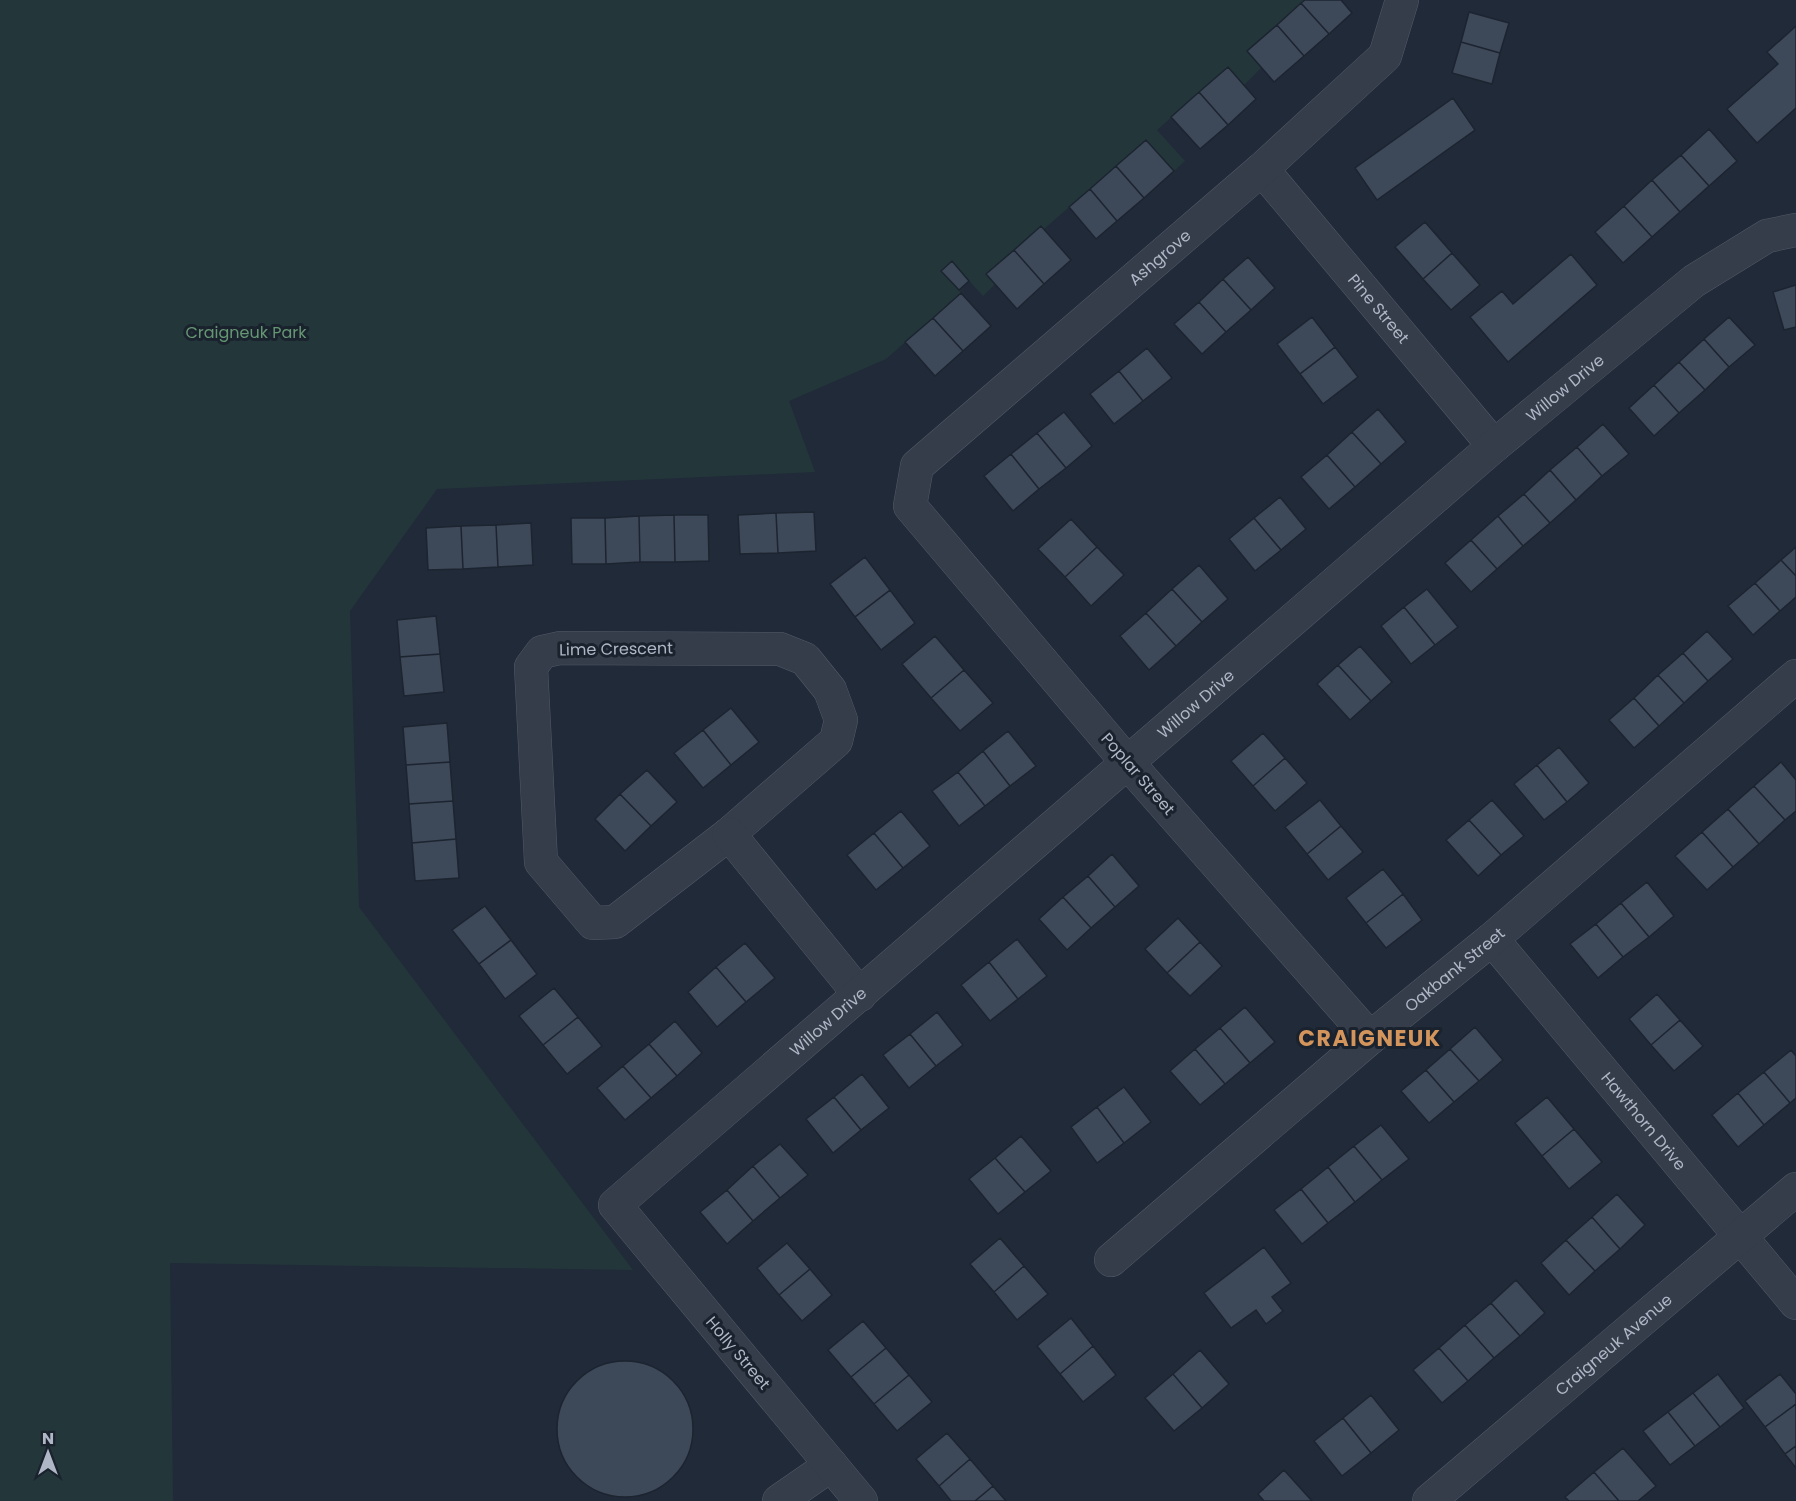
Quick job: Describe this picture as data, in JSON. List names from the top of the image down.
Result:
{
  "streets": {
    "street": [
      "Ashgrove",
      "Pine Street",
      "Willow Drive",
      "Lime Crescent",
      "Poplar Street",
      "Oakbank Street",
      "Hawthorn Drive",
      "Craigneuk Avenue",
      "Holly Street"
    ]
  },
  "crossings": [
    ["Ashgrove", "Pine Street"],
    ["Ashgrove", "Poplar Street"],
    ["Pine Street", "Willow Drive"],
    ["Willow Drive", "Poplar Street"],
    ["Willow Drive", "Holly Street"],
    ["Poplar Street", "Oakbank Street"],
    ["Oakbank Street", "Hawthorn Drive"],
    ["Hawthorn Drive", "Craigneuk Avenue"]
  ],
  "districts": ["CRAIGNEUK"],
  "parks": ["Craigneuk Park"],
  "north": "top"
}
